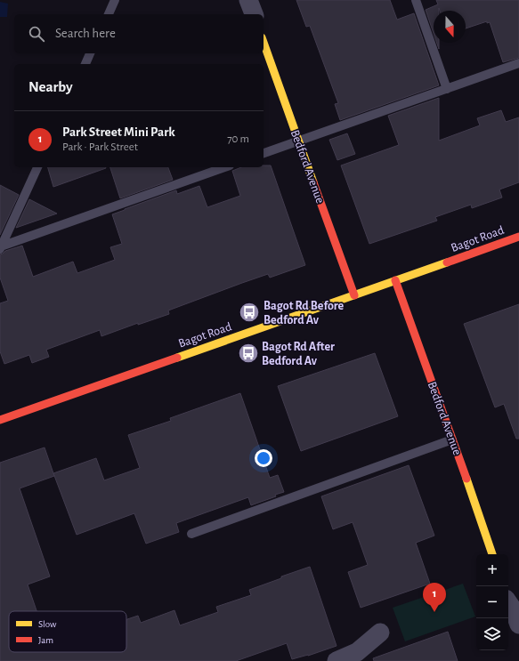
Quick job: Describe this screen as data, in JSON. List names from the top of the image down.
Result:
{
  "streets": {
    "street": ["Bedford Avenue", "Bagot Road"]
  },
  "crossings": [
    ["Bedford Avenue", "Bagot Road"]
  ],
  "places": {
    "bus stop": ["Bagot Rd Before Bedford Av", "Bagot Rd After Bedford Av"]
  },
  "legend": ["Slow", "Jam"],
  "north": "bottom",
  "page": {
    "search": "Search here",
    "heading": "Nearby",
    "list": [
      {
        "mark": "1",
        "name": "Park Street Mini Park",
        "note": "Park · Park Street",
        "value": "70 m"
      }
    ],
    "map_buttons": ["+", "−"],
    "pins": "1"
  }
}
